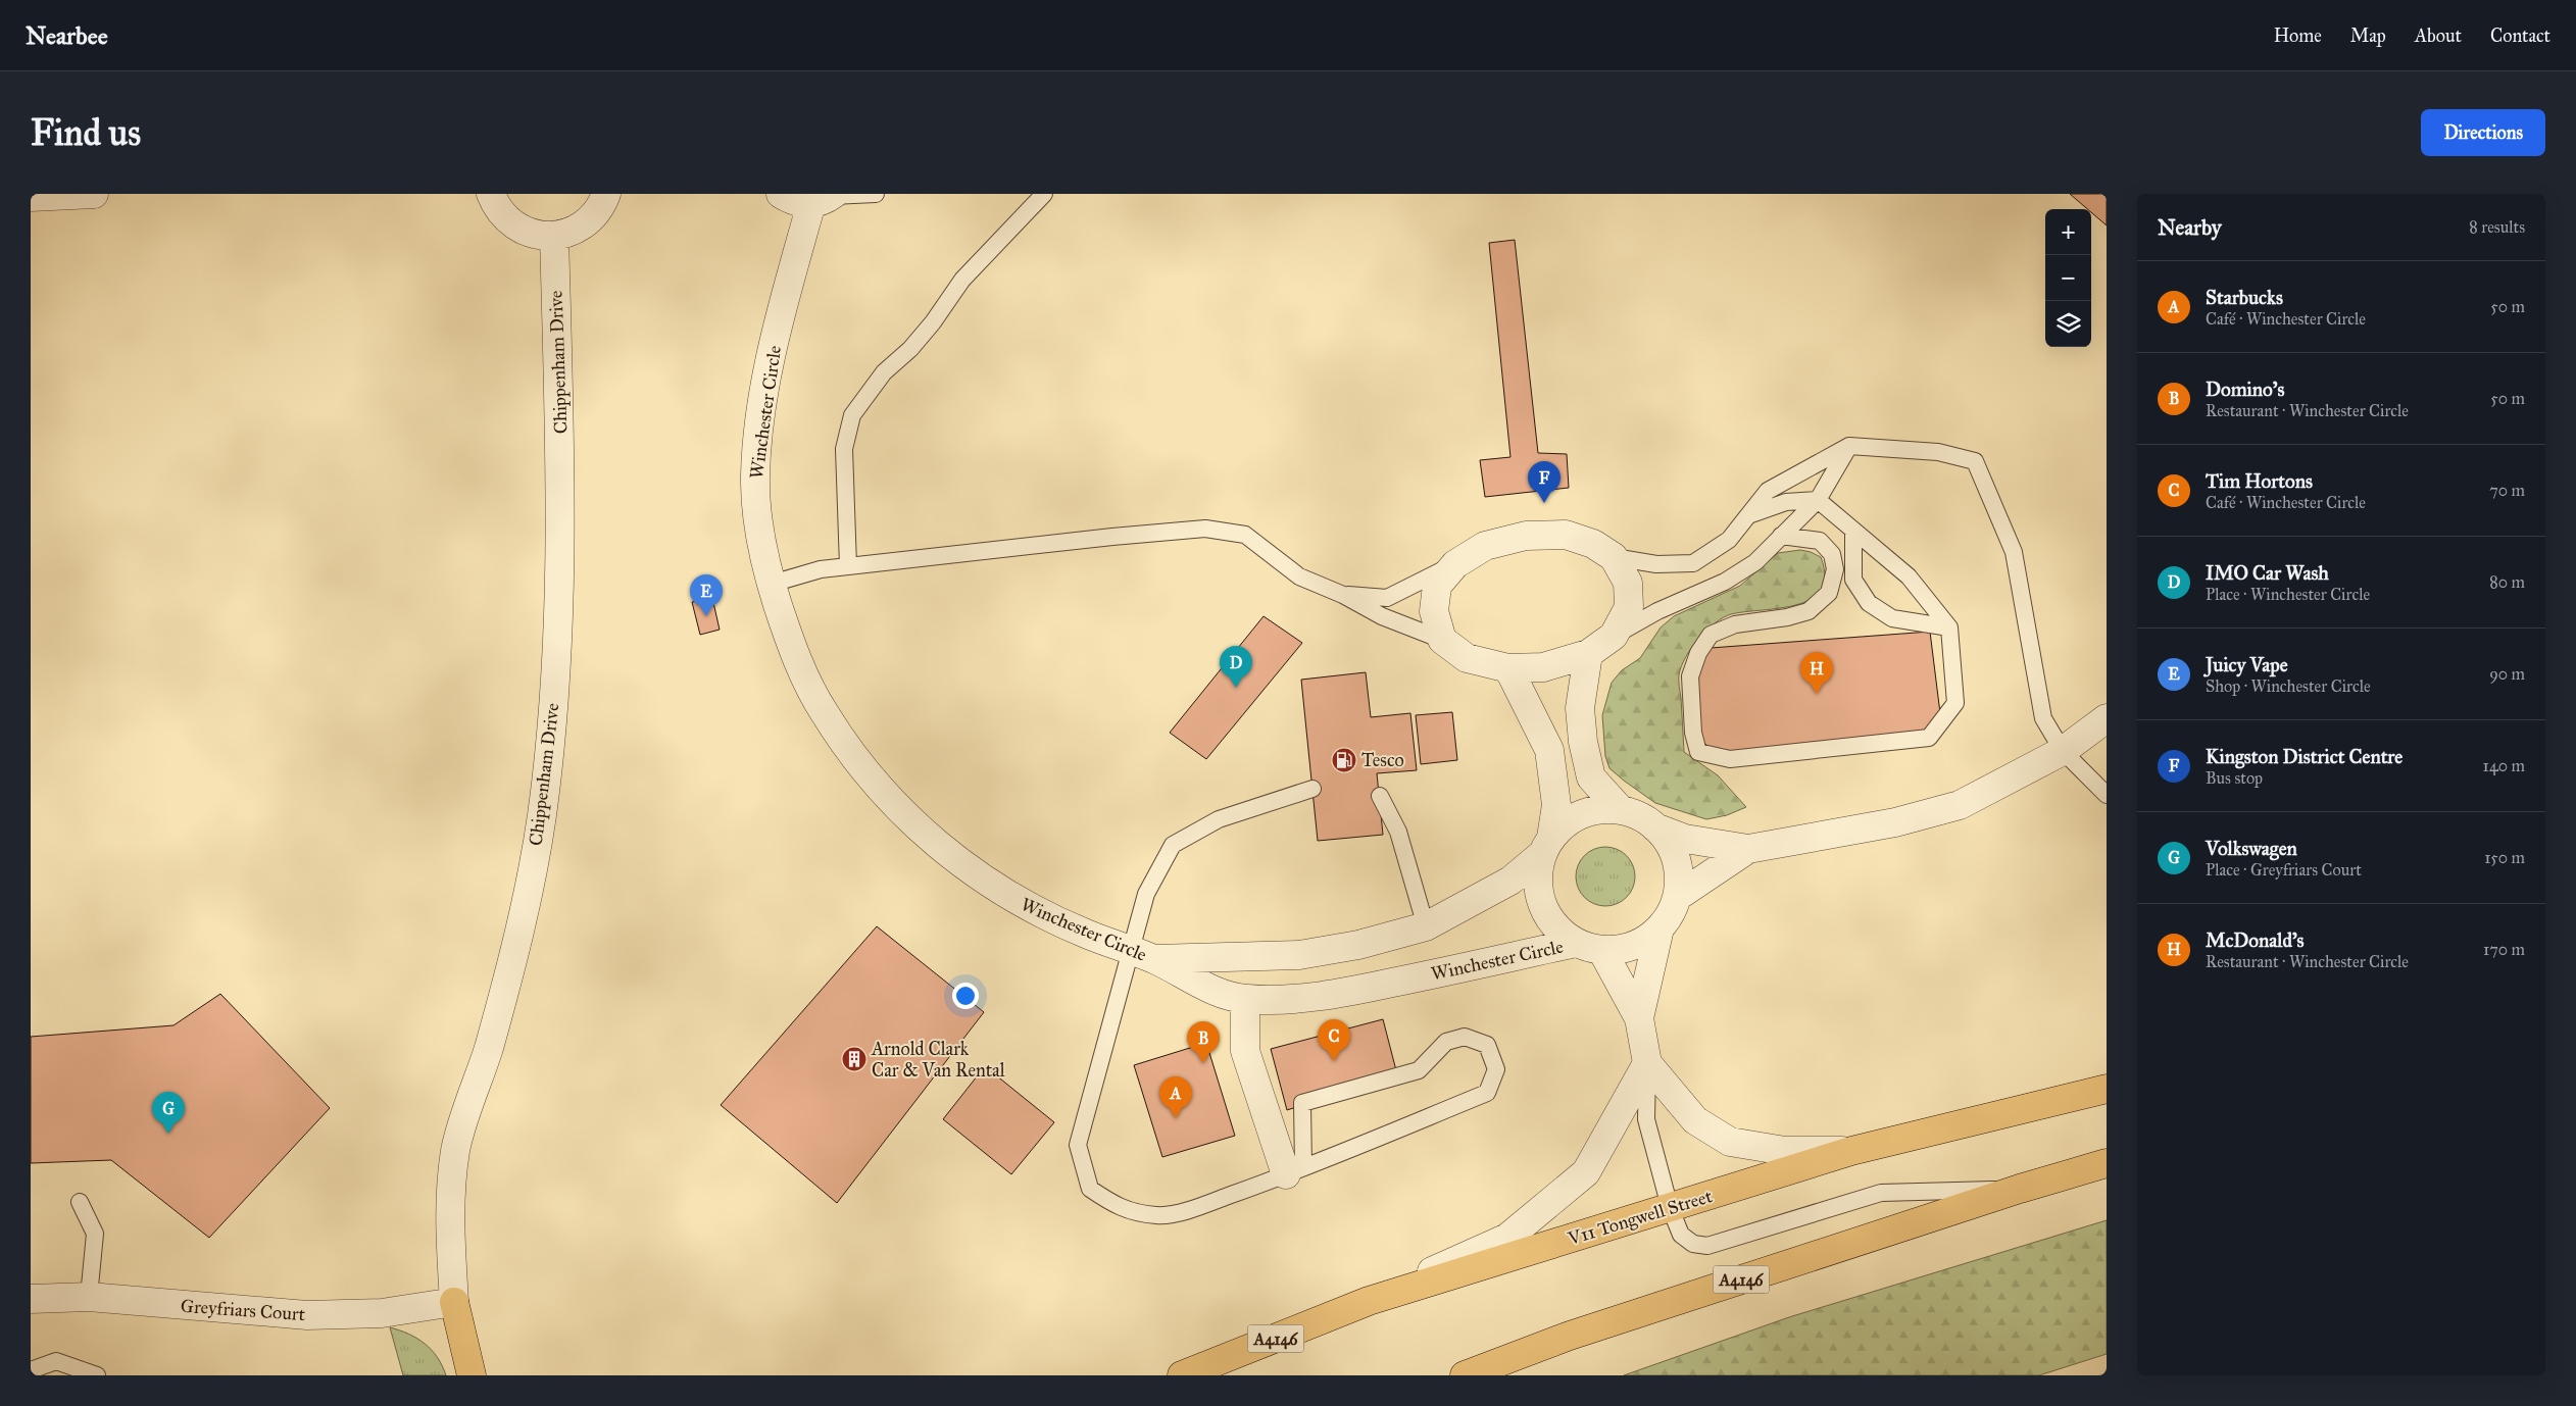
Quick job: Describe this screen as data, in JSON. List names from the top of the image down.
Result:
{
  "streets": {
    "highway": ["V11 Tongwell Street", "A4146"],
    "street": ["Chippenham Drive", "Winchester Circle", "Greyfriars Court"]
  },
  "crossings": [
    ["Chippenham Drive", "Greyfriars Court"]
  ],
  "places": {
    "fuel station": ["Tesco"],
    "building": ["Arnold Clark Car & Van Rental"]
  },
  "page": {
    "header": "Nearbee",
    "nav": [
      "Home",
      "Map",
      "About",
      "Contact"
    ],
    "buttons": "Directions",
    "title": "Find us",
    "heading": ["Nearby", "8 results"],
    "map_buttons": ["+", "−"],
    "list": [
      {
        "mark": "A",
        "name": "Starbucks",
        "note": "Café · Winchester Circle",
        "value": "50 m"
      },
      {
        "mark": "B",
        "name": "Domino's",
        "note": "Restaurant · Winchester Circle",
        "value": "50 m"
      },
      {
        "mark": "C",
        "name": "Tim Hortons",
        "note": "Café · Winchester Circle",
        "value": "70 m"
      },
      {
        "mark": "D",
        "name": "IMO Car Wash",
        "note": "Place · Winchester Circle",
        "value": "80 m"
      },
      {
        "mark": "E",
        "name": "Juicy Vape",
        "note": "Shop · Winchester Circle",
        "value": "90 m"
      },
      {
        "mark": "F",
        "name": "Kingston District Centre",
        "note": "Bus stop",
        "value": "140 m"
      },
      {
        "mark": "G",
        "name": "Volkswagen",
        "note": "Place · Greyfriars Court",
        "value": "150 m"
      },
      {
        "mark": "H",
        "name": "McDonald's",
        "note": "Restaurant · Winchester Circle",
        "value": "170 m"
      }
    ],
    "pins": [
      "F",
      "E",
      "D",
      "H",
      "C",
      "B",
      "A",
      "G"
    ]
  }
}
